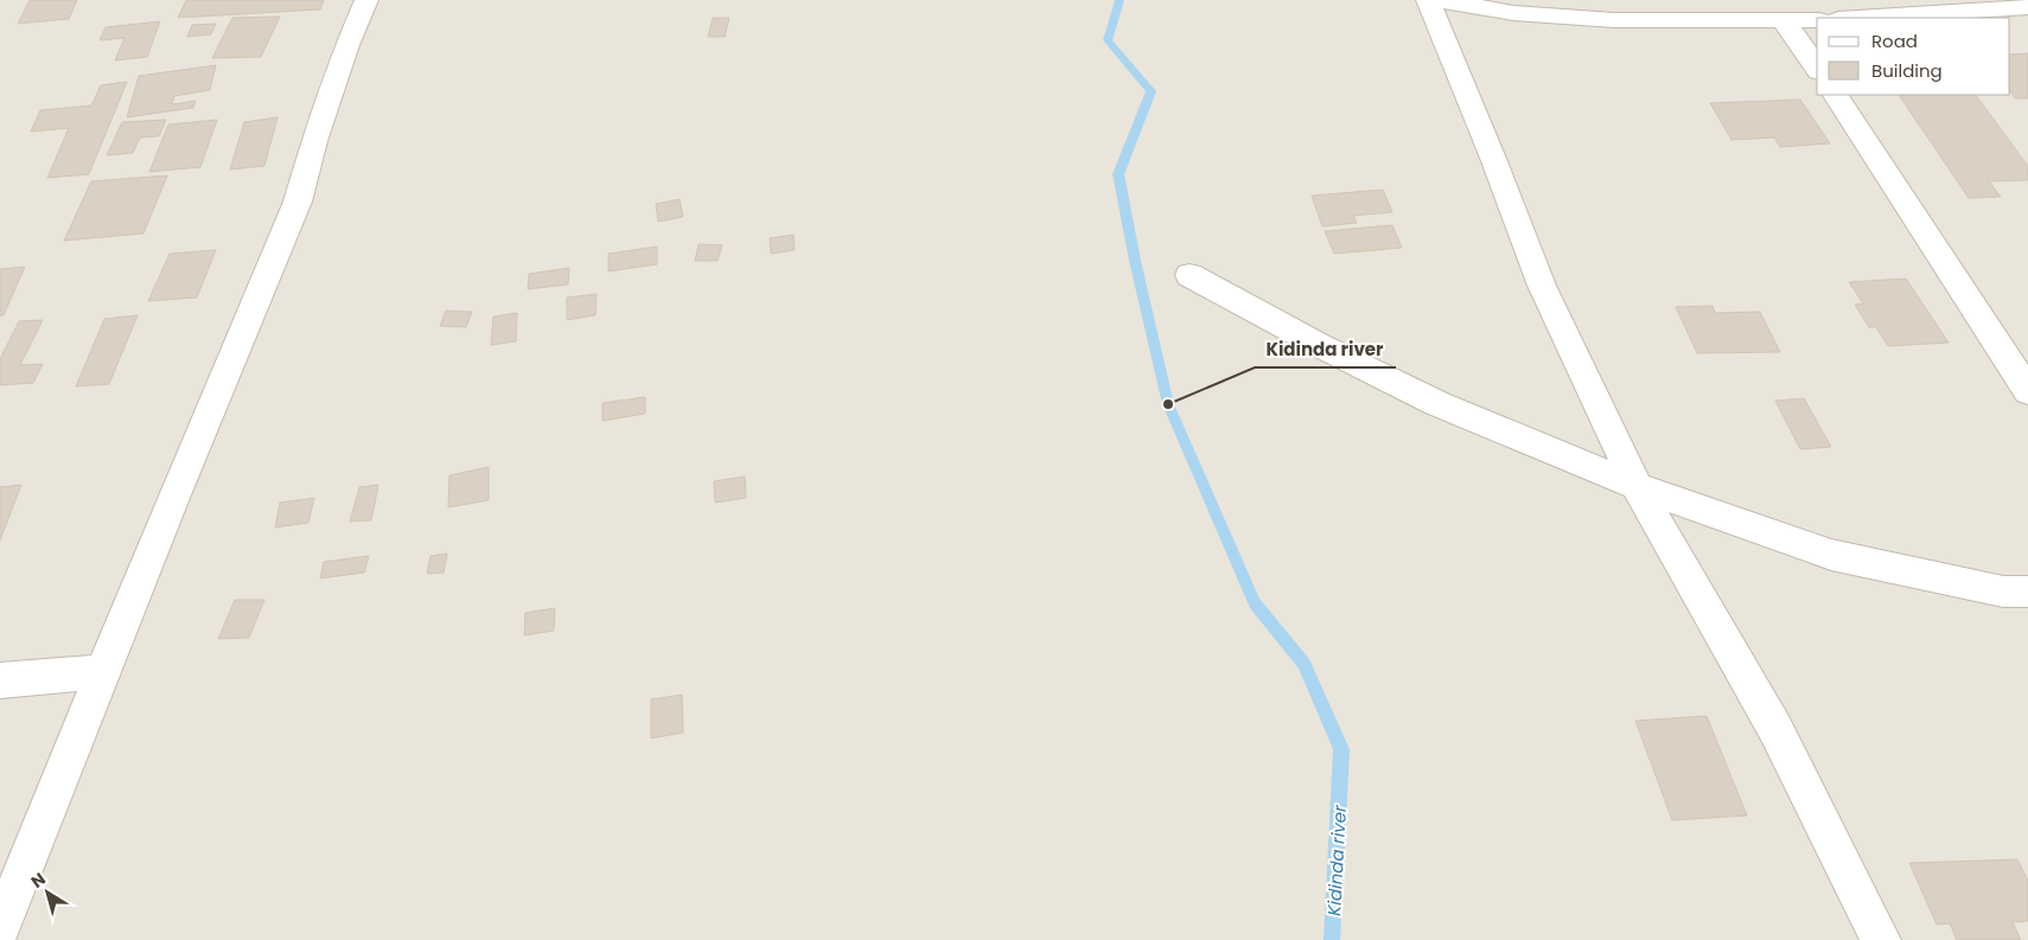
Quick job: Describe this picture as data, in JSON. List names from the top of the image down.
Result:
{
  "water": ["Kidinda river"],
  "places": ["Kidinda river"],
  "legend": ["Road", "Building"],
  "north": "top left"
}
